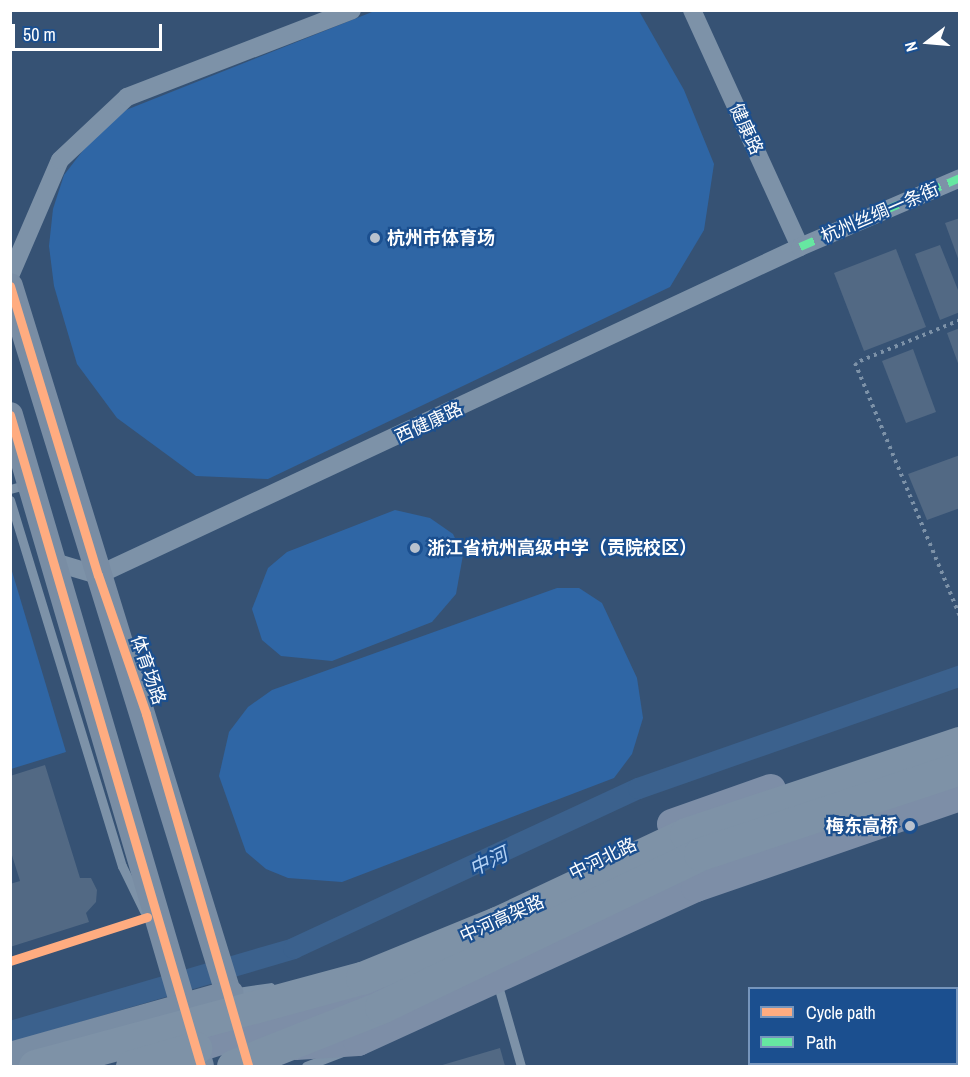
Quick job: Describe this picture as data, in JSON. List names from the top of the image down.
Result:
{
  "streets": {
    "highway": ["中河高架路"],
    "main road": ["体育场路", "中河北路"],
    "street": ["健康路", "杭州丝绸一条街", "西健康路"]
  },
  "crossings": [
    ["健康路", "杭州丝绸一条街"],
    ["健康路", "西健康路"],
    ["杭州丝绸一条街", "西健康路"],
    ["西健康路", "体育场路"],
    ["体育场路", "中河北路"],
    ["体育场路", "中河高架路"],
    ["中河北路", "中河高架路"]
  ],
  "water": ["中河"],
  "places": ["杭州市体育场", "浙江省杭州高级中学（贡院校区）", "梅东高桥"],
  "legend": ["Cycle path", "Path"],
  "scale_bar": "50 m",
  "north": "left"
}
